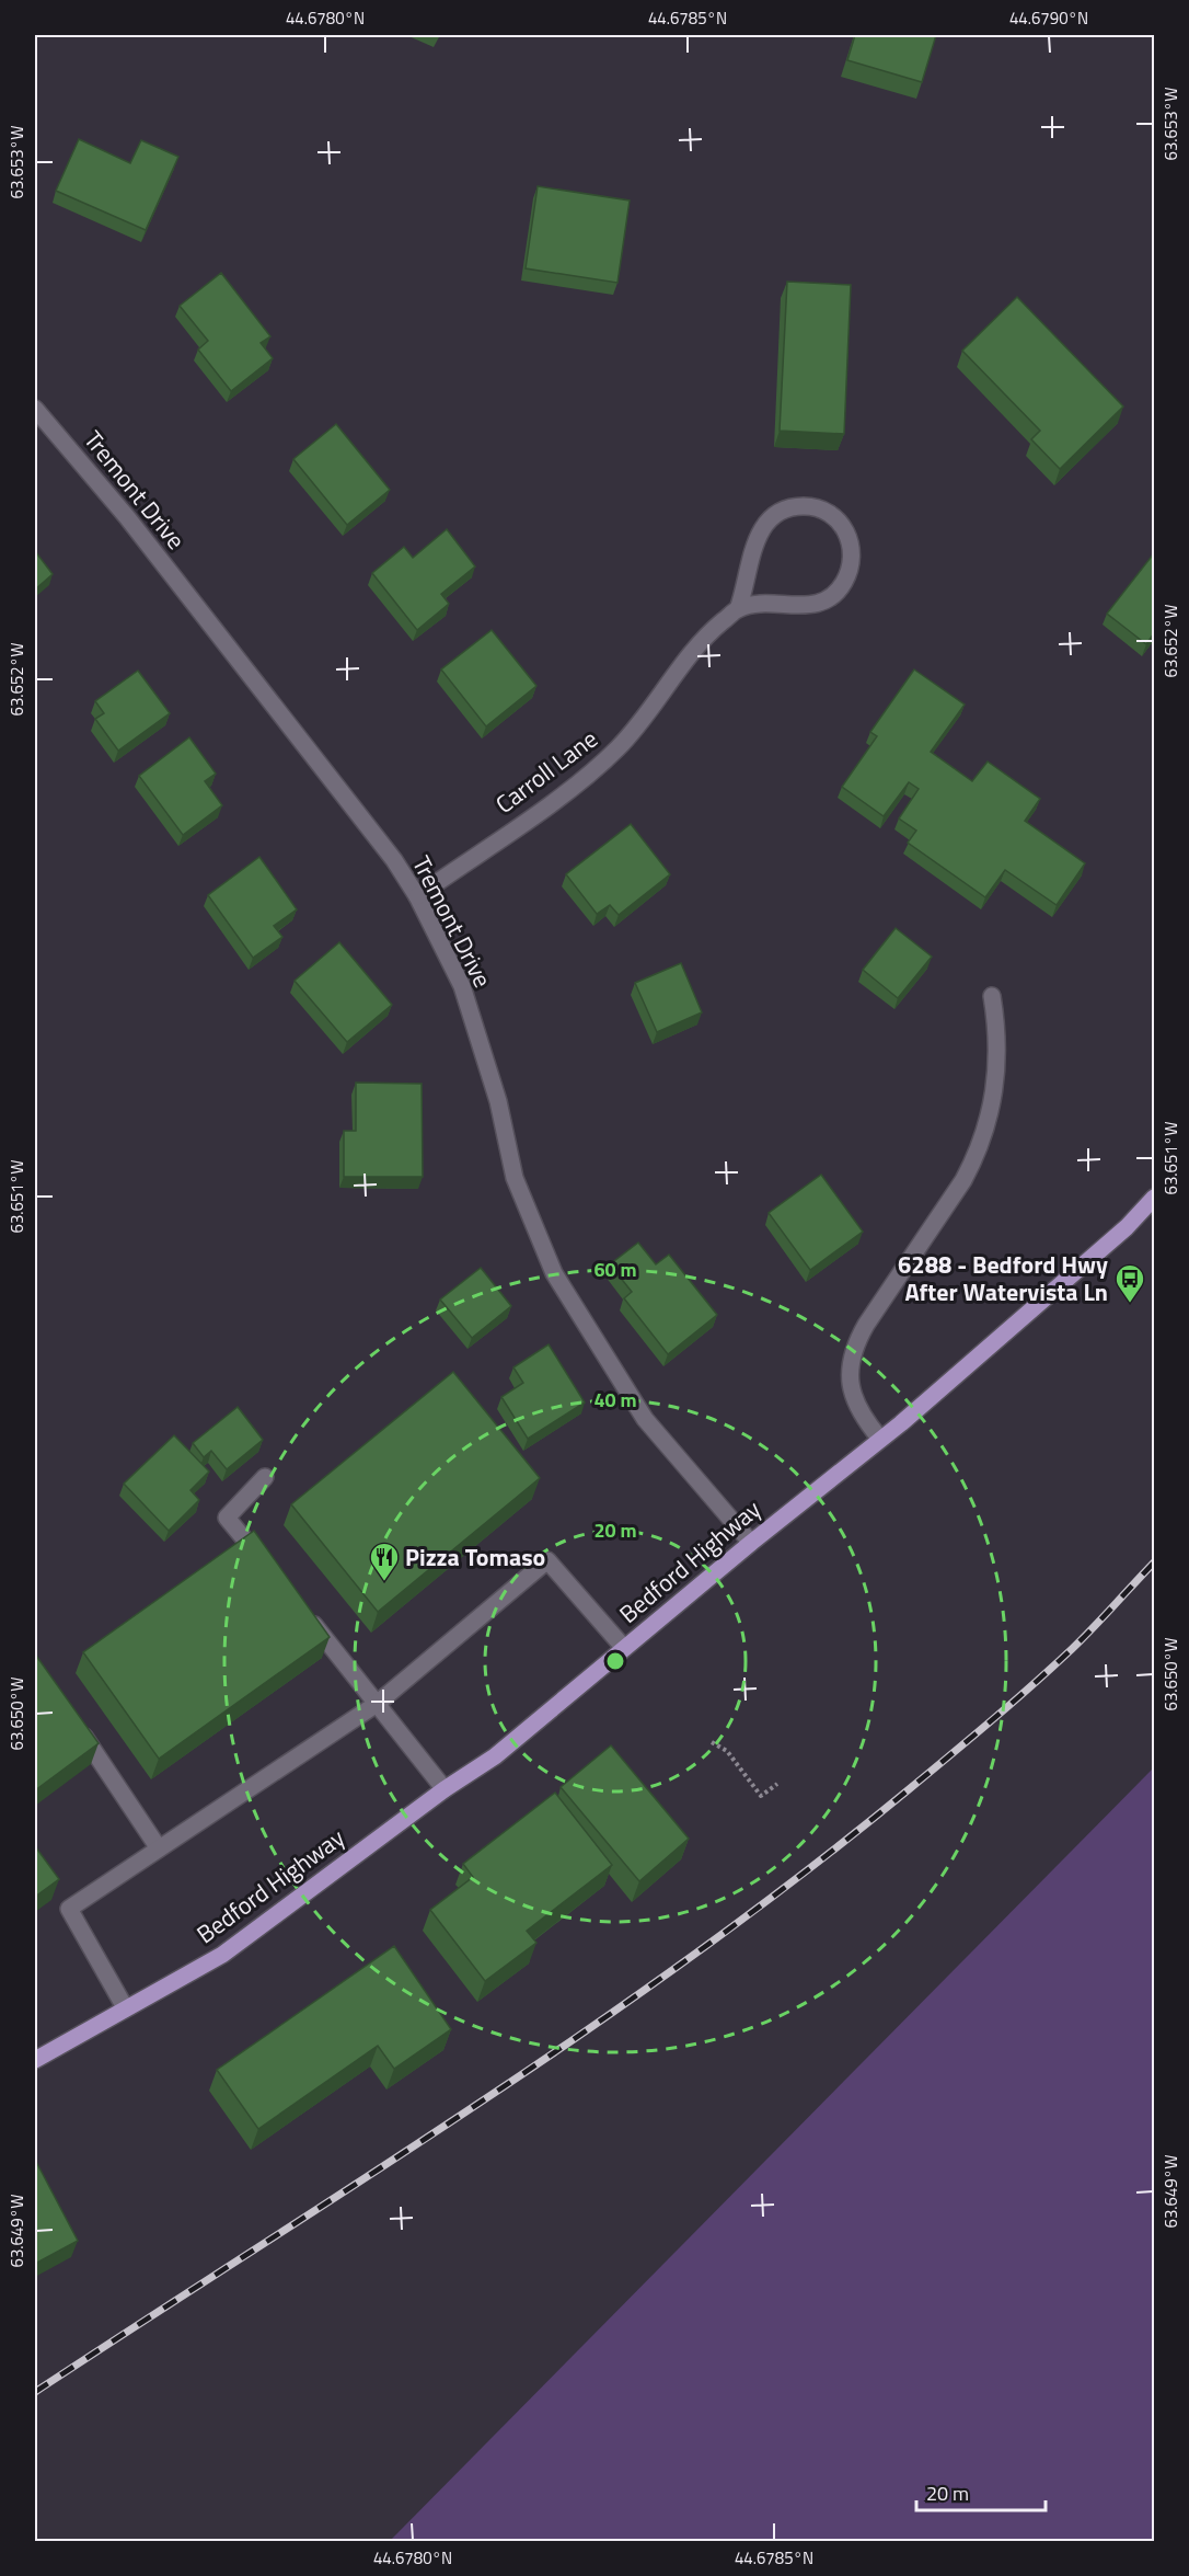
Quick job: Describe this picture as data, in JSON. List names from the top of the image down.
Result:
{
  "streets": {
    "main road": ["Bedford Highway"],
    "street": ["Tremont Drive", "Carroll Lane"]
  },
  "crossings": [
    ["Tremont Drive", "Carroll Lane"],
    ["Tremont Drive", "Bedford Highway"]
  ],
  "places": {
    "bus stop": ["6288 - Bedford Hwy After Watervista Ln"],
    "restaurant": ["Pizza Tomaso"]
  },
  "scale_bar": "20 m",
  "coordinates": [
    "44.6780°N",
    "44.6785°N",
    "44.6790°N",
    "63.653°W",
    "63.652°W",
    "63.651°W",
    "63.650°W",
    "63.649°W"
  ],
  "rings": ["60 m", "40 m", "20 m"]
}
